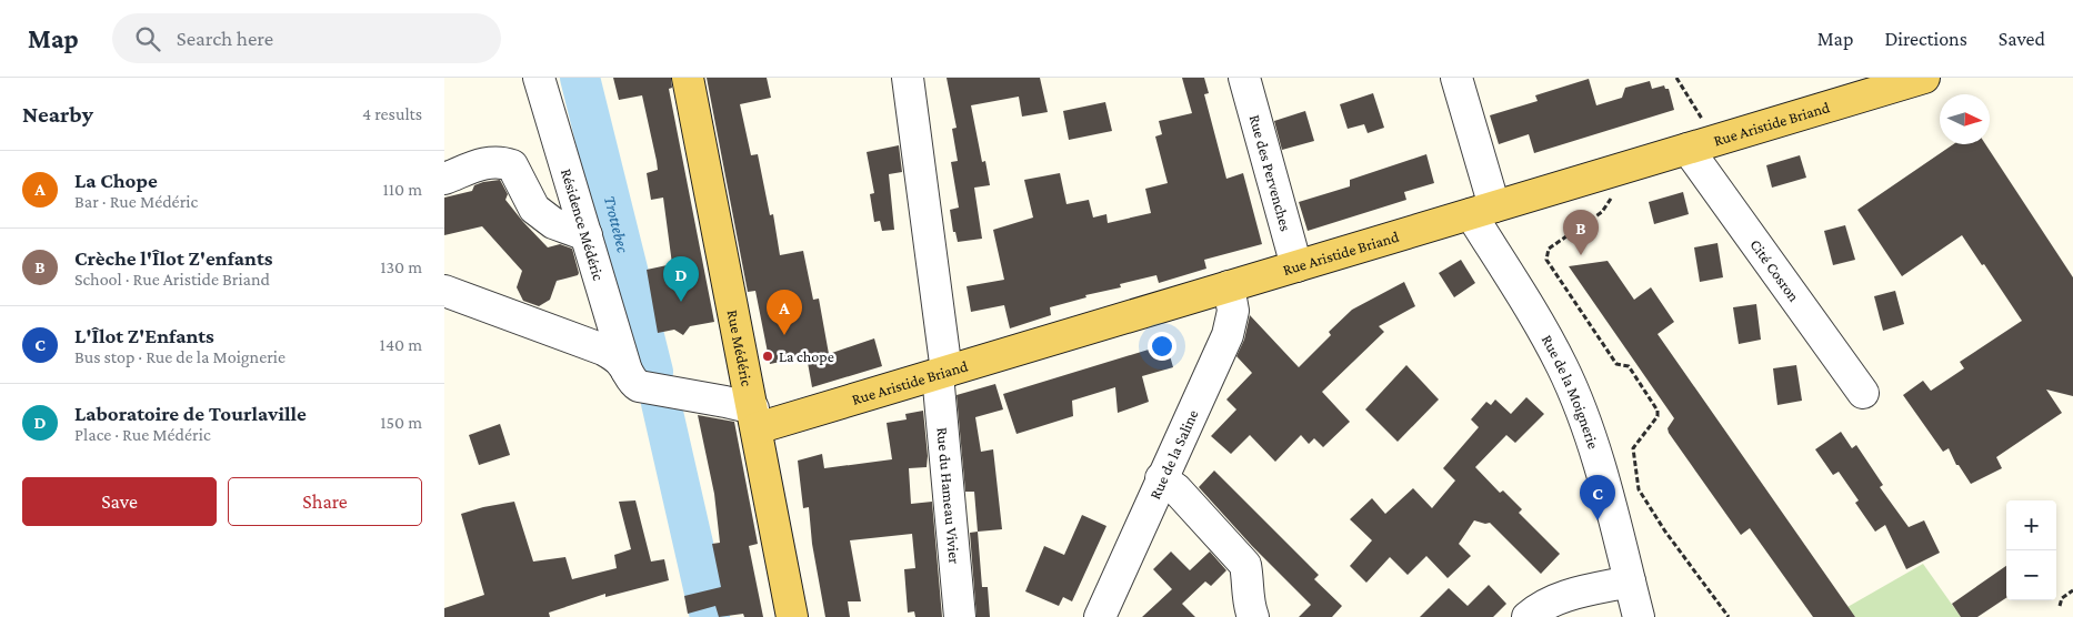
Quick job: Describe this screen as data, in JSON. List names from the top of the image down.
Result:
{
  "streets": {
    "main road": ["Rue Aristide Briand", "Rue Médéric"],
    "street": [
      "Rue des Pervenches",
      "Résidence Médéric",
      "Cité Cosron",
      "Rue de la Moignerie",
      "Rue de la Saline",
      "Rue du Hameau Vivier"
    ]
  },
  "crossings": [
    ["Rue Aristide Briand", "Rue des Pervenches"],
    ["Rue Aristide Briand", "Cité Cosron"],
    ["Rue Aristide Briand", "Rue Médéric"],
    ["Rue Aristide Briand", "Rue de la Moignerie"],
    ["Rue Aristide Briand", "Rue de la Saline"],
    ["Rue Aristide Briand", "Rue du Hameau Vivier"]
  ],
  "water": ["Trottebec"],
  "places": ["La chope"],
  "north": "right",
  "page": {
    "header": "Map",
    "search": "Search here",
    "nav": ["Map", "Directions", "Saved"],
    "heading": ["Nearby", "4 results"],
    "list": [
      {
        "mark": "A",
        "name": "La Chope",
        "note": "Bar · Rue Médéric",
        "value": "110 m"
      },
      {
        "mark": "B",
        "name": "Crèche l'Îlot Z'enfants",
        "note": "School · Rue Aristide Briand",
        "value": "130 m"
      },
      {
        "mark": "C",
        "name": "L'Îlot Z'Enfants",
        "note": "Bus stop · Rue de la Moignerie",
        "value": "140 m"
      },
      {
        "mark": "D",
        "name": "Laboratoire de Tourlaville",
        "note": "Place · Rue Médéric",
        "value": "150 m"
      }
    ],
    "pins": [
      "B",
      "D",
      "A",
      "C"
    ],
    "buttons": ["Save", "Share"],
    "map_buttons": ["+", "−"]
  }
}
